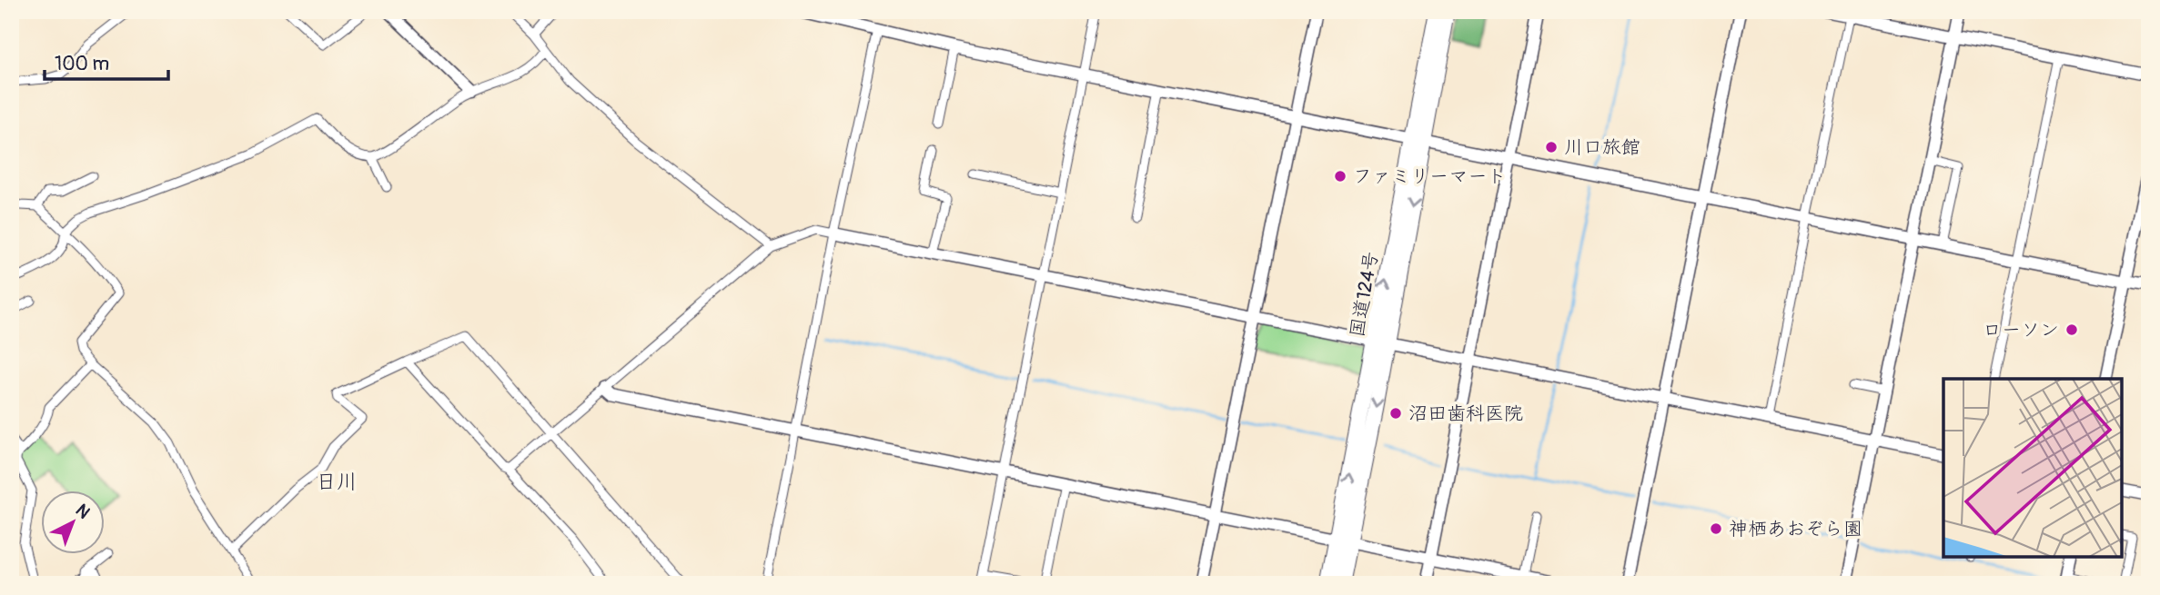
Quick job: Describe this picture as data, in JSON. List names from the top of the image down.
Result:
{
  "streets": {
    "highway": ["国道124号"]
  },
  "districts": ["日川"],
  "places": [
    "川口旅館",
    "ファミリーマート",
    "ローソン",
    "沼田歯科医院",
    "神栖あおぞら園"
  ],
  "scale_bar": "100 m",
  "north": "top right"
}
